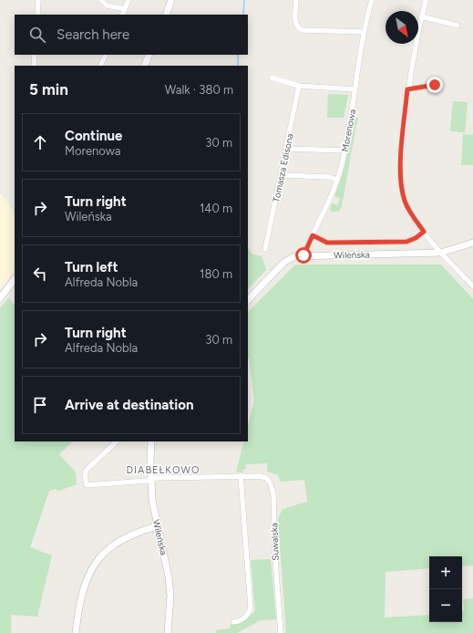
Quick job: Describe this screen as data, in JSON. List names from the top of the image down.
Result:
{
  "streets": {
    "street": [
      "Morenowa",
      "Tomasza Edisona",
      "Wileńska",
      "Suwalska"
    ]
  },
  "crossings": [
    ["Morenowa", "Wileńska"],
    ["Wileńska", "Suwalska"]
  ],
  "districts": ["DIABEŁKOWO"],
  "north": "bottom right",
  "page": {
    "search": "Search here",
    "heading": ["5 min", "Walk · 380 m"],
    "list": [
      ["Continue", "Morenowa", "30 m"],
      ["Turn right", "Wileńska", "140 m"],
      ["Turn left", "Alfreda Nobla", "180 m"],
      ["Turn right", "Alfreda Nobla", "30 m"],
      "Arrive at destination"
    ],
    "map_buttons": ["+", "−"]
  }
}
